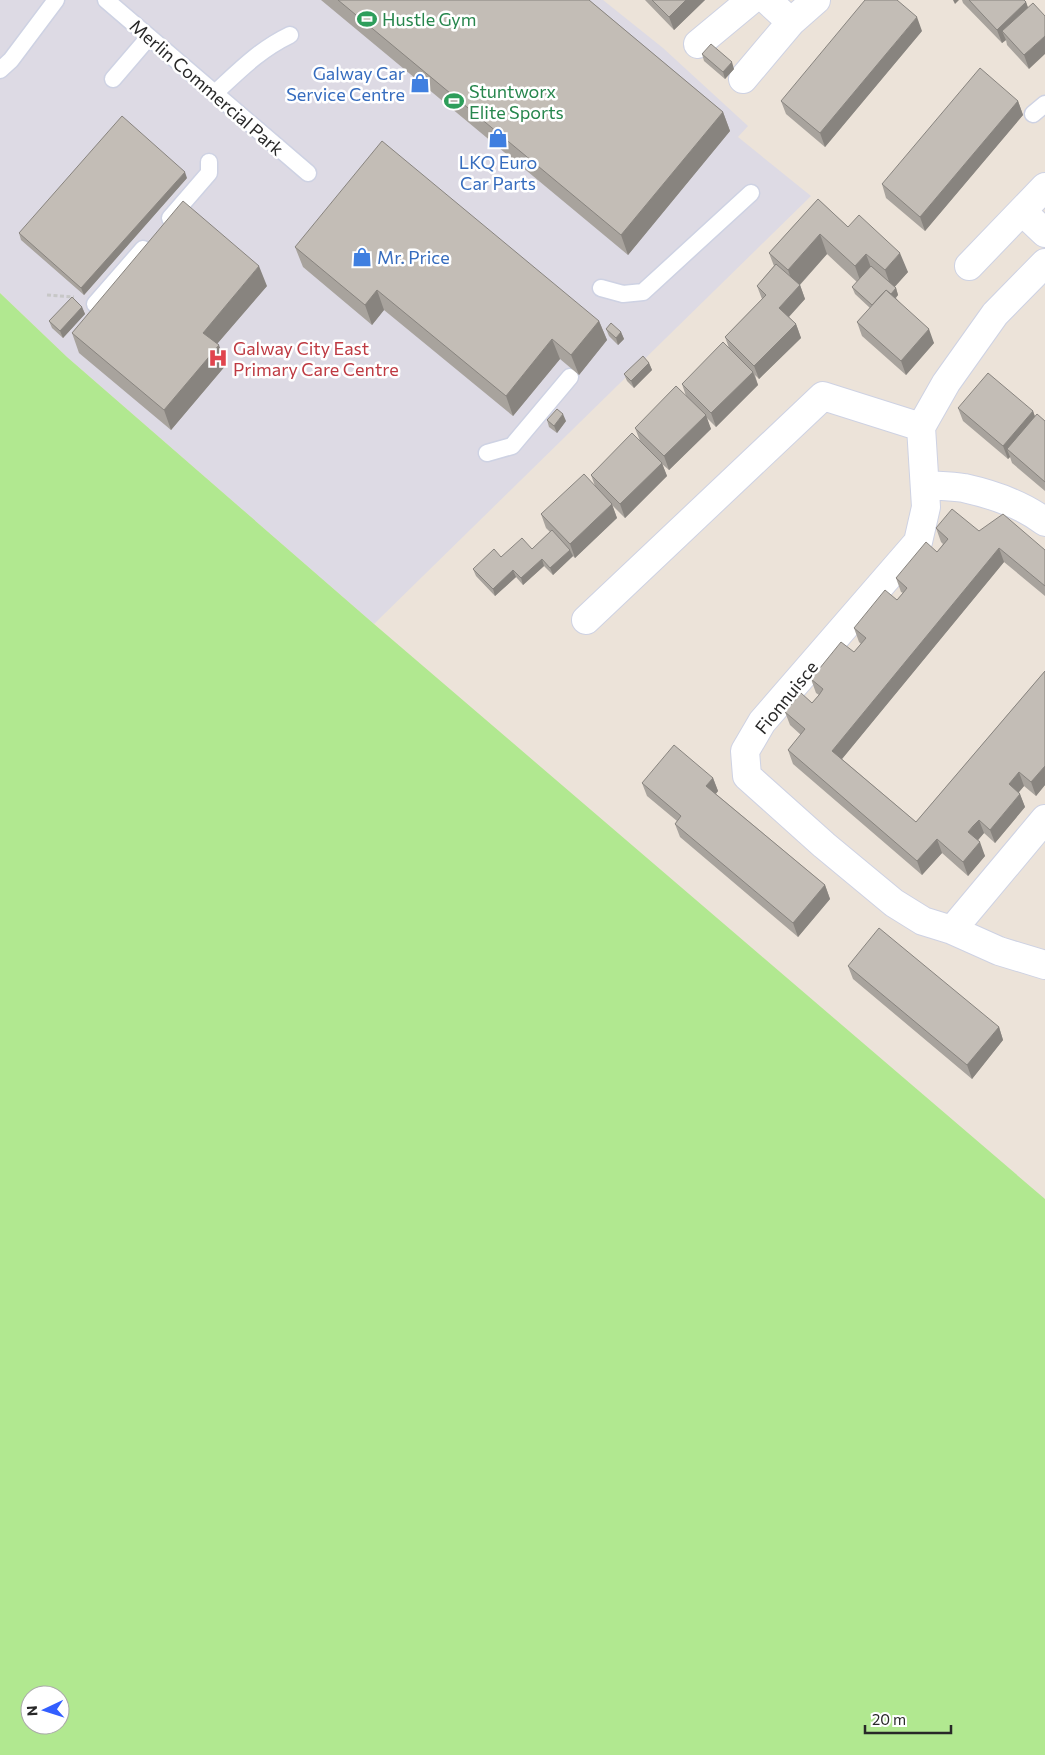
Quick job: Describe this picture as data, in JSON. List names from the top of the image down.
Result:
{
  "streets": {
    "street": ["Fionnuisce"],
    "lane": ["Merlin Commercial Park"]
  },
  "places": {
    "sports": ["Hustle Gym", "Stuntworx Elite Sports"],
    "shop": ["Galway Car Service Centre", "LKQ Euro Car Parts", "Mr. Price"],
    "hospital": ["Galway City East Primary Care Centre"]
  },
  "scale_bar": "20 m",
  "north": "left"
}
